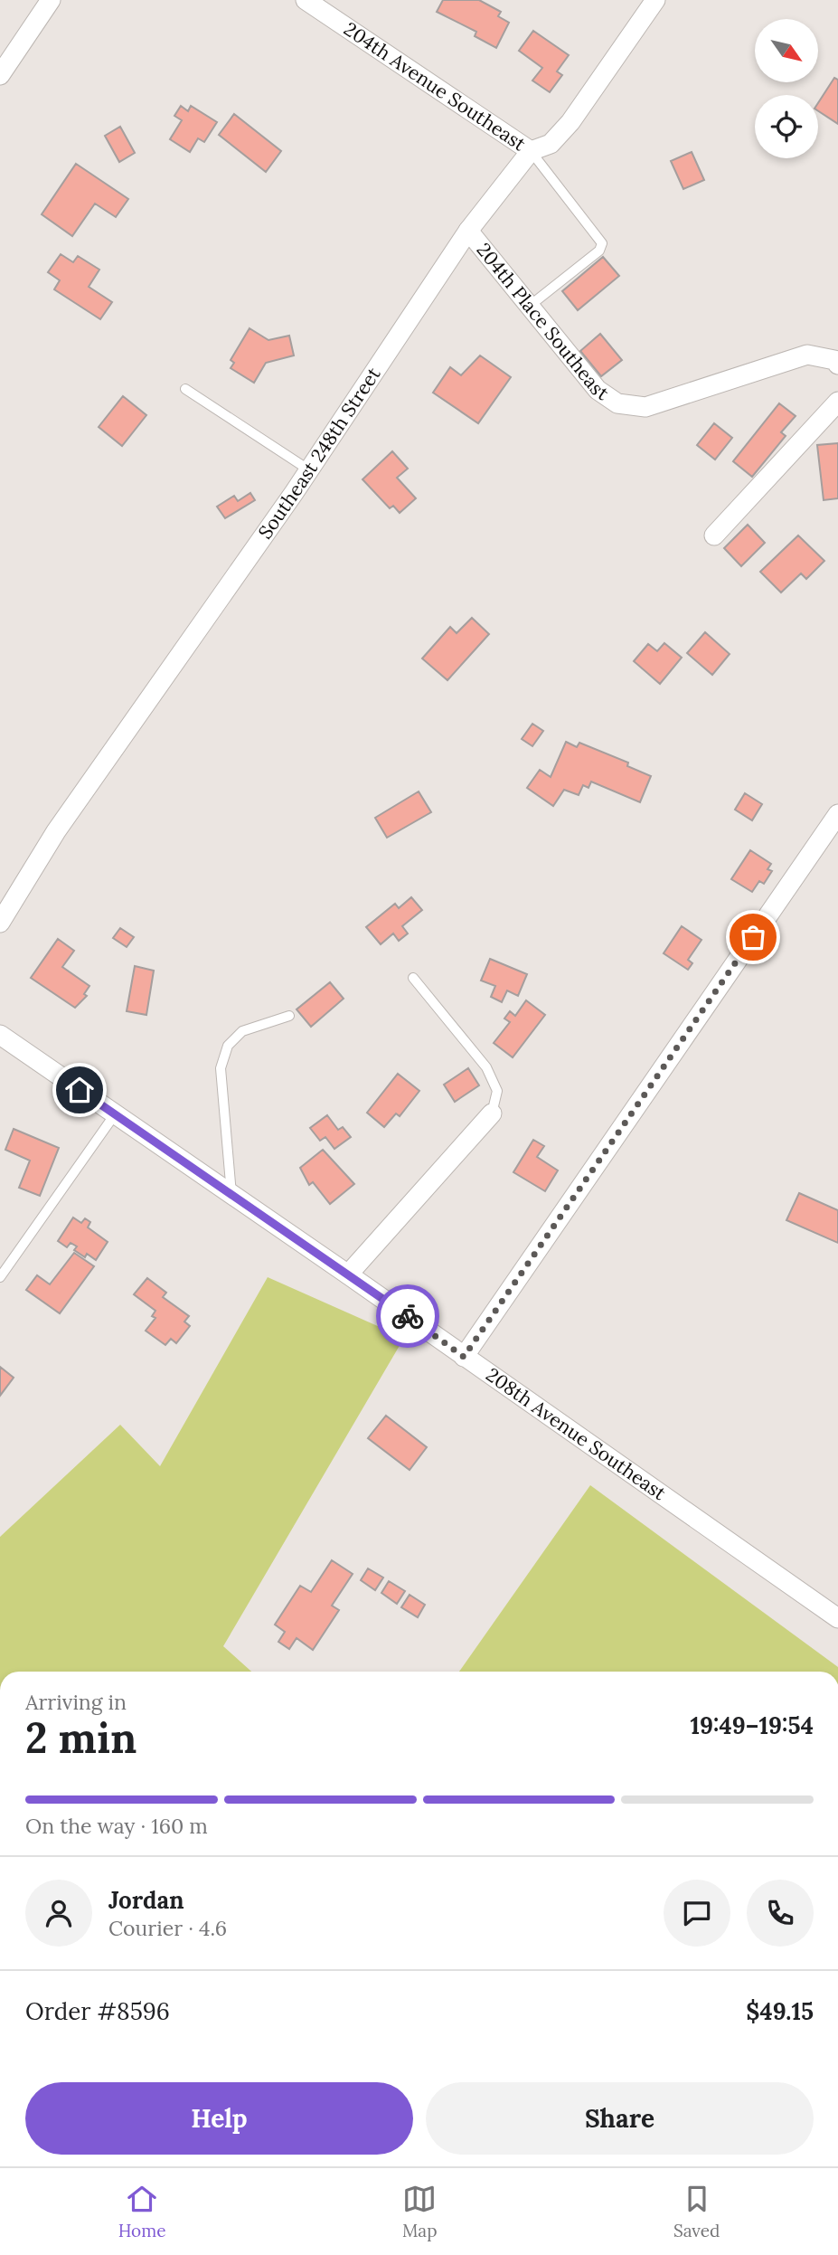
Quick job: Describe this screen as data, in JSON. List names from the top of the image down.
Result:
{
  "streets": {
    "street": [
      "204th Avenue Southeast",
      "204th Place Southeast",
      "Southeast 248th Street",
      "208th Avenue Southeast"
    ]
  },
  "crossings": [
    ["204th Avenue Southeast", "204th Place Southeast"],
    ["204th Avenue Southeast", "Southeast 248th Street"],
    ["204th Place Southeast", "Southeast 248th Street"]
  ],
  "north": "bottom right",
  "page": {
    "heading": ["2 min", "Arriving in", "19:49–19:54"],
    "panel": [
      "Jordan",
      "Courier · 4.6",
      "Order #8596",
      "$49.15"
    ],
    "bar": "On the way · 160 m",
    "buttons": ["Help", "Share"],
    "tabs": ["Home", "Map", "Saved"]
  }
}
